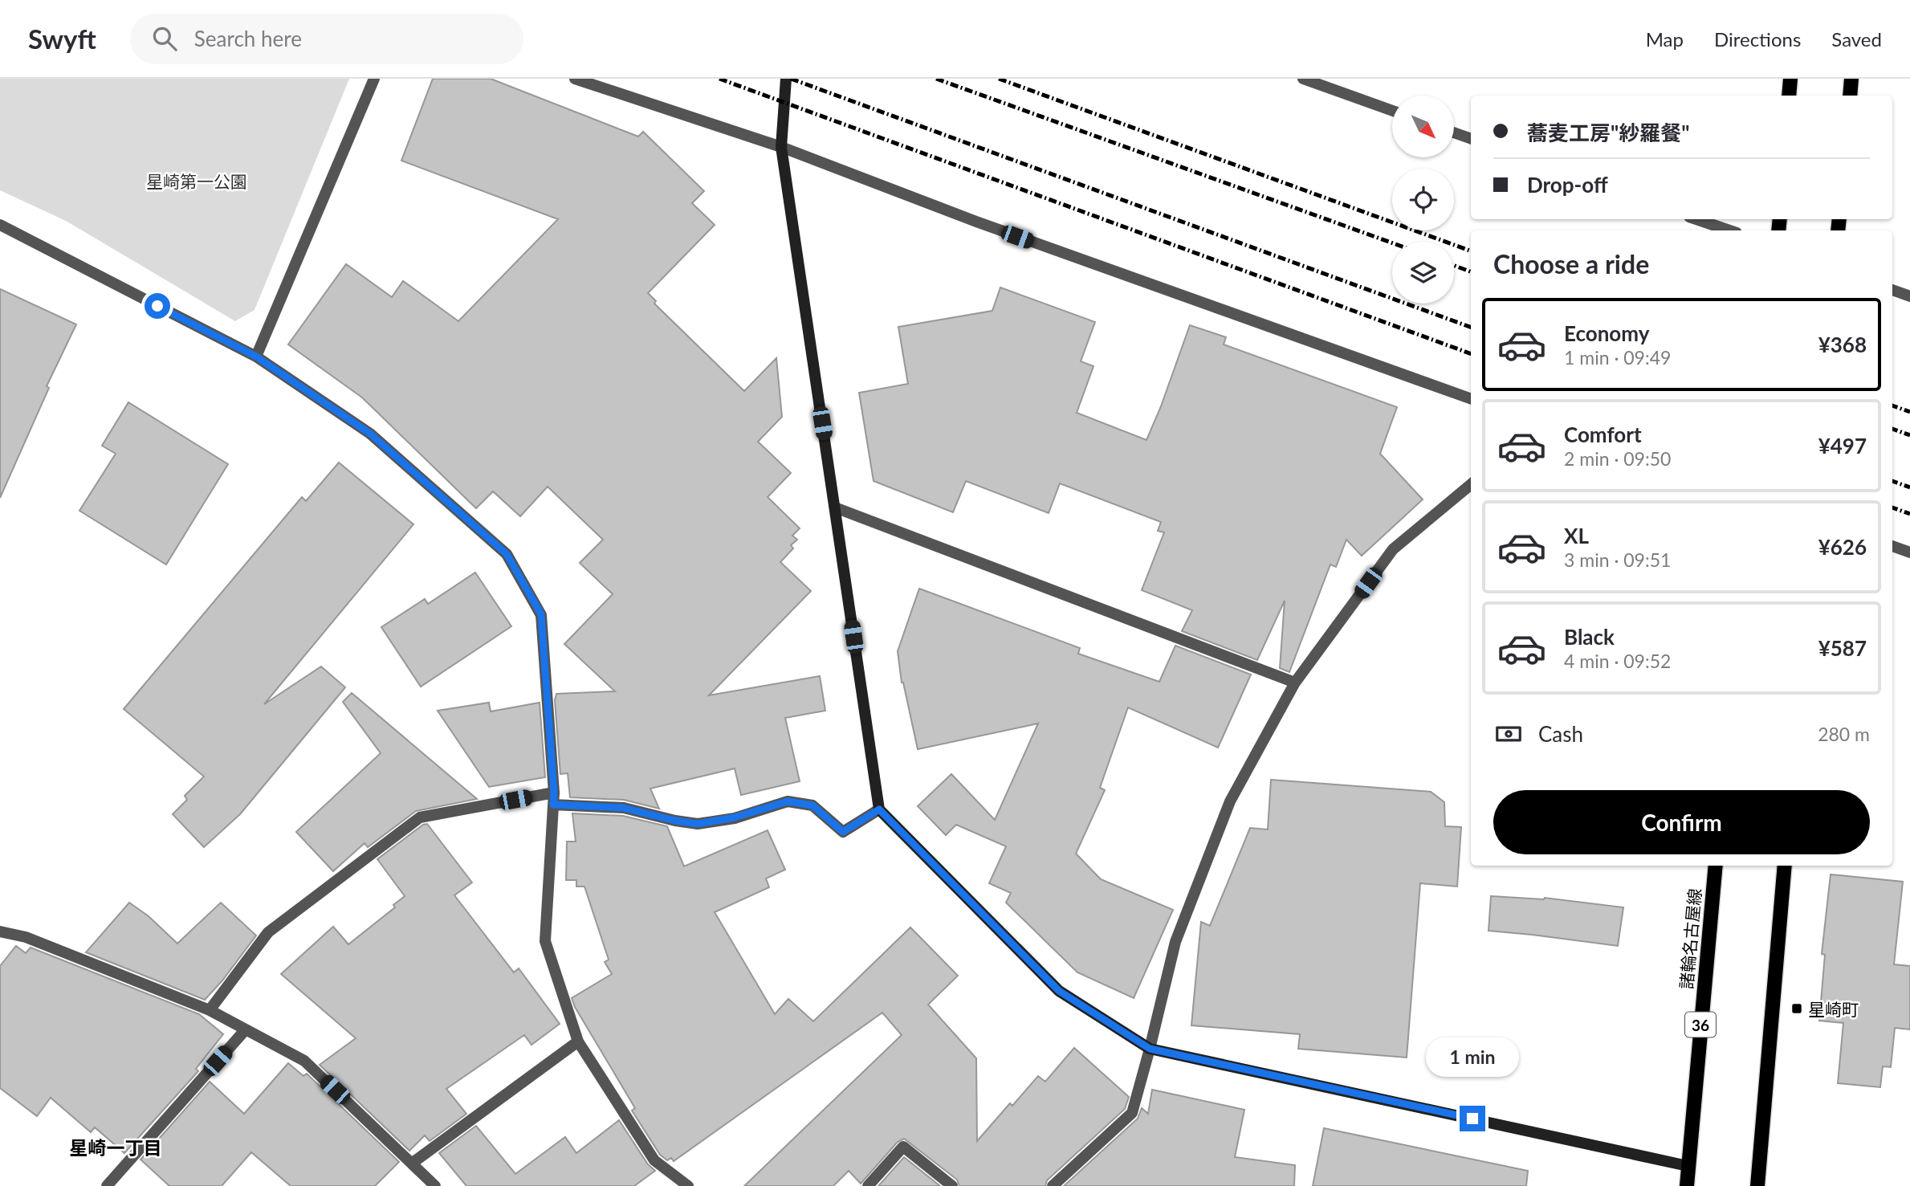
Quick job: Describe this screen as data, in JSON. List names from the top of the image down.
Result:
{
  "streets": {
    "main road": ["諸輪名古屋線", "36"]
  },
  "districts": ["星崎一丁目"],
  "parks": ["星崎第一公園"],
  "places": {
    "transit": ["星崎町"]
  },
  "north": "bottom right",
  "page": {
    "header": "Swyft",
    "search": "Search here",
    "nav": ["Map", "Directions", "Saved"],
    "banner": ["蕎麦工房\"紗羅餐\"", "Drop-off"],
    "heading": "Choose a ride",
    "list": [
      {
        "name": "Economy",
        "note": "1 min · 09:49",
        "value": "¥368"
      },
      {
        "name": "Comfort",
        "note": "2 min · 09:50",
        "value": "¥497"
      },
      {
        "name": "XL",
        "note": "3 min · 09:51",
        "value": "¥626"
      },
      {
        "name": "Black",
        "note": "4 min · 09:52",
        "value": "¥587"
      }
    ],
    "pay": ["Cash", "280 m"],
    "buttons": "Confirm",
    "bubble": "1 min"
  }
}
